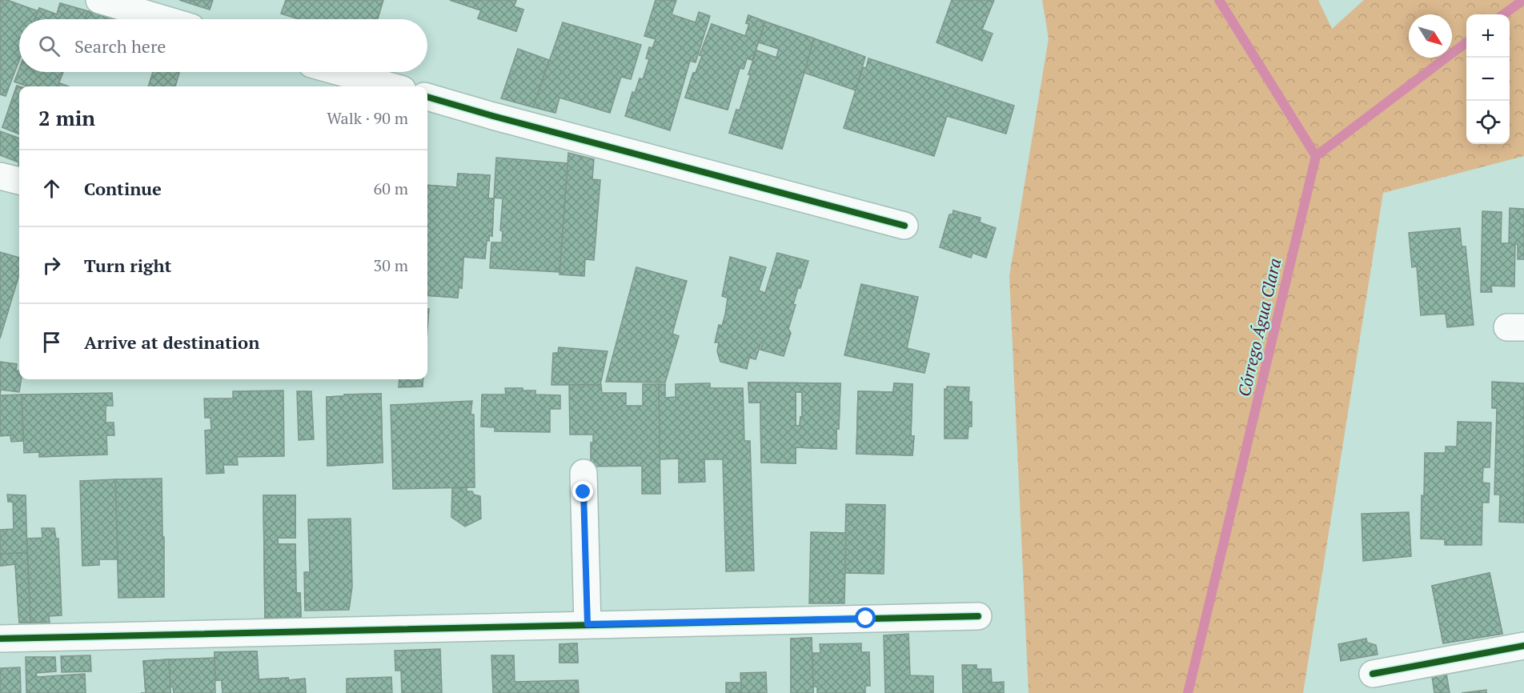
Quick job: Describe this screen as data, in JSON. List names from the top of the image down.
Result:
{
  "water": ["Córrego Água Clara"],
  "north": "bottom right",
  "page": {
    "map_buttons": ["+", "−"],
    "search": "Search here",
    "heading": ["2 min", "Walk · 90 m"],
    "list": [
      ["Continue", "60 m"],
      ["Turn right", "30 m"],
      "Arrive at destination"
    ]
  }
}
